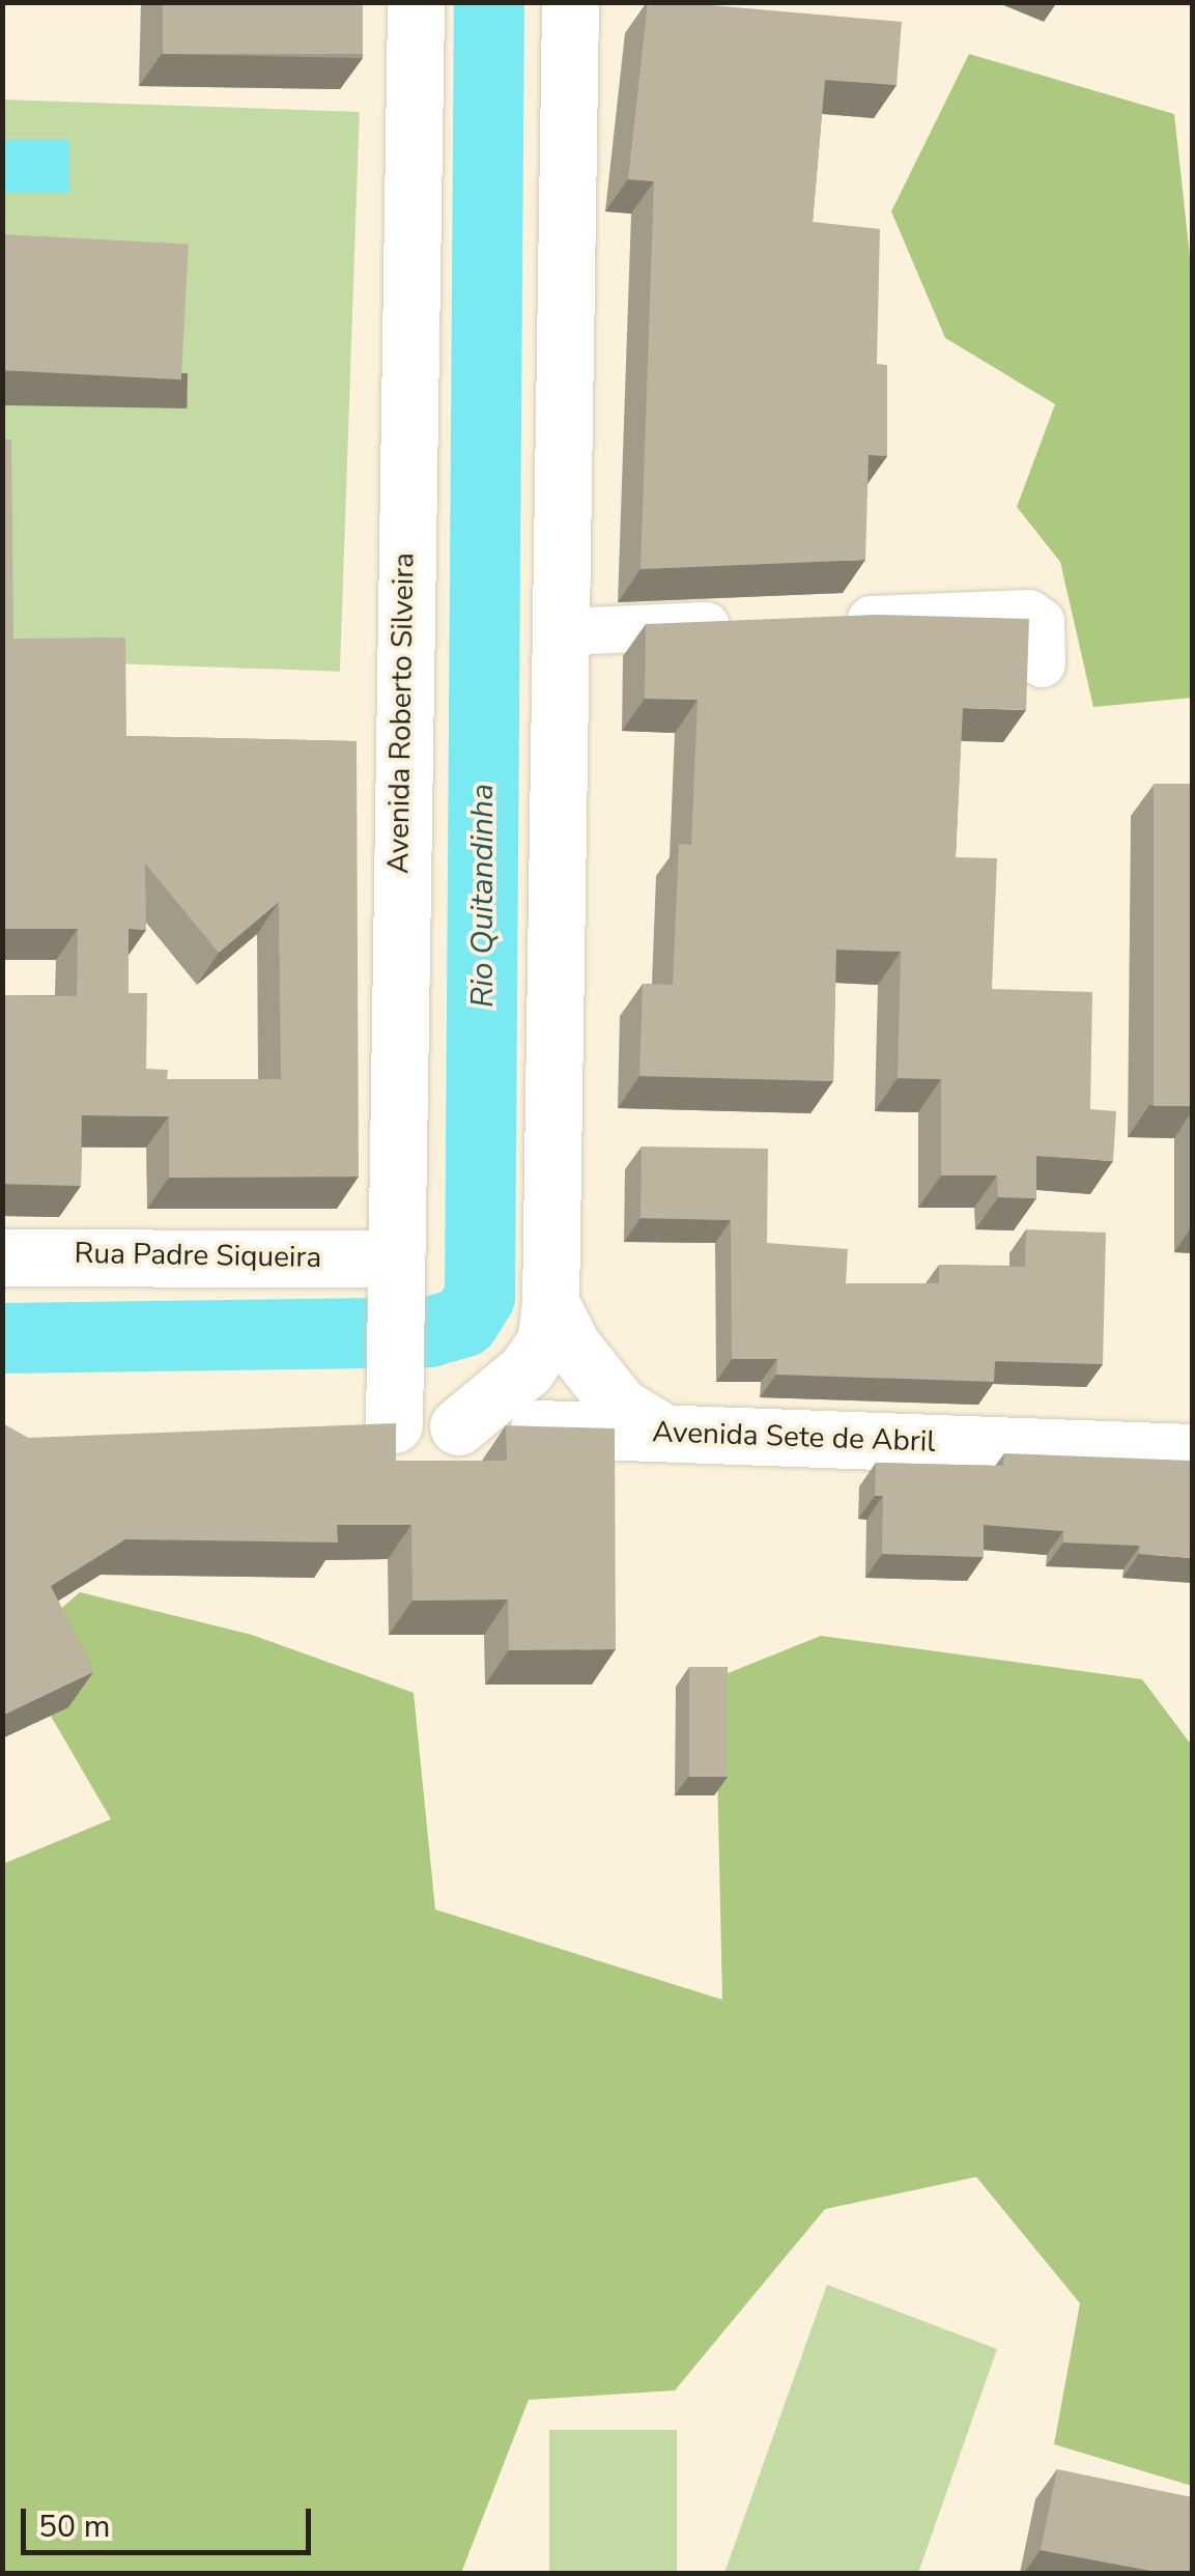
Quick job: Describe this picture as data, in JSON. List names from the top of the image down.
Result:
{
  "streets": {
    "main road": ["Avenida Roberto Silveira", "Rua Padre Siqueira", "Avenida Sete de Abril"]
  },
  "crossings": [
    ["Avenida Roberto Silveira", "Rua Padre Siqueira"],
    ["Avenida Roberto Silveira", "Avenida Sete de Abril"]
  ],
  "water": ["Rio Quitandinha"],
  "scale_bar": "50 m"
}
